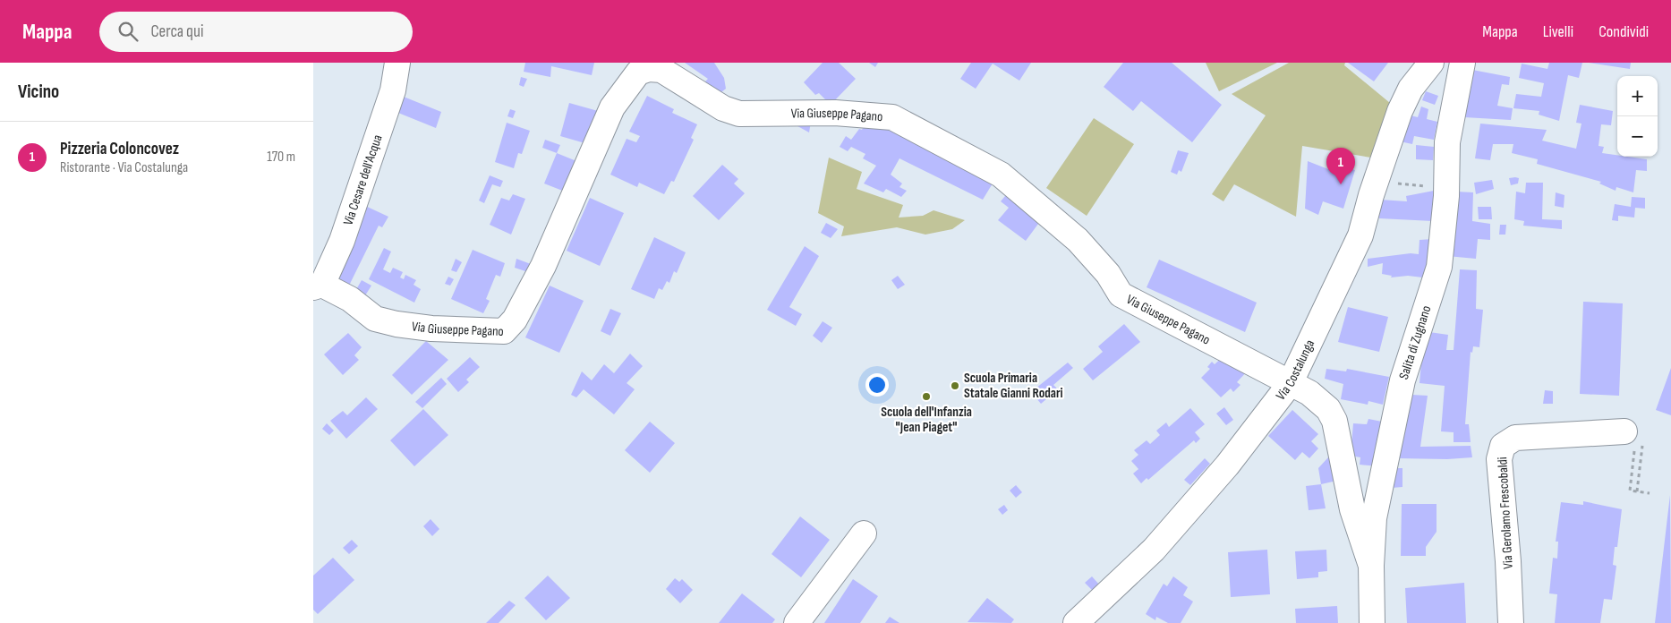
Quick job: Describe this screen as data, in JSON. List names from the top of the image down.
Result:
{
  "streets": {
    "street": [
      "Via Giuseppe Pagano",
      "Via Cesare dell'Acqua",
      "Salita di Zugnano",
      "Via Costalunga",
      "Via Gerolamo Frescobaldi"
    ]
  },
  "crossings": [
    ["Via Giuseppe Pagano", "Via Cesare dell'Acqua"],
    ["Via Giuseppe Pagano", "Salita di Zugnano"],
    ["Via Giuseppe Pagano", "Via Costalunga"]
  ],
  "places": ["Scuola Primaria Statale Gianni Rodari", "Scuola dell'Infanzia \"Jean Piaget\""],
  "page": {
    "header": "Mappa",
    "search": "Cerca qui",
    "nav": ["Mappa", "Livelli", "Condividi"],
    "heading": "Vicino",
    "map_buttons": ["+", "−"],
    "list": [
      {
        "mark": "1",
        "name": "Pizzeria Coloncovez",
        "note": "Ristorante · Via Costalunga",
        "value": "170 m"
      }
    ],
    "pins": "1"
  }
}
